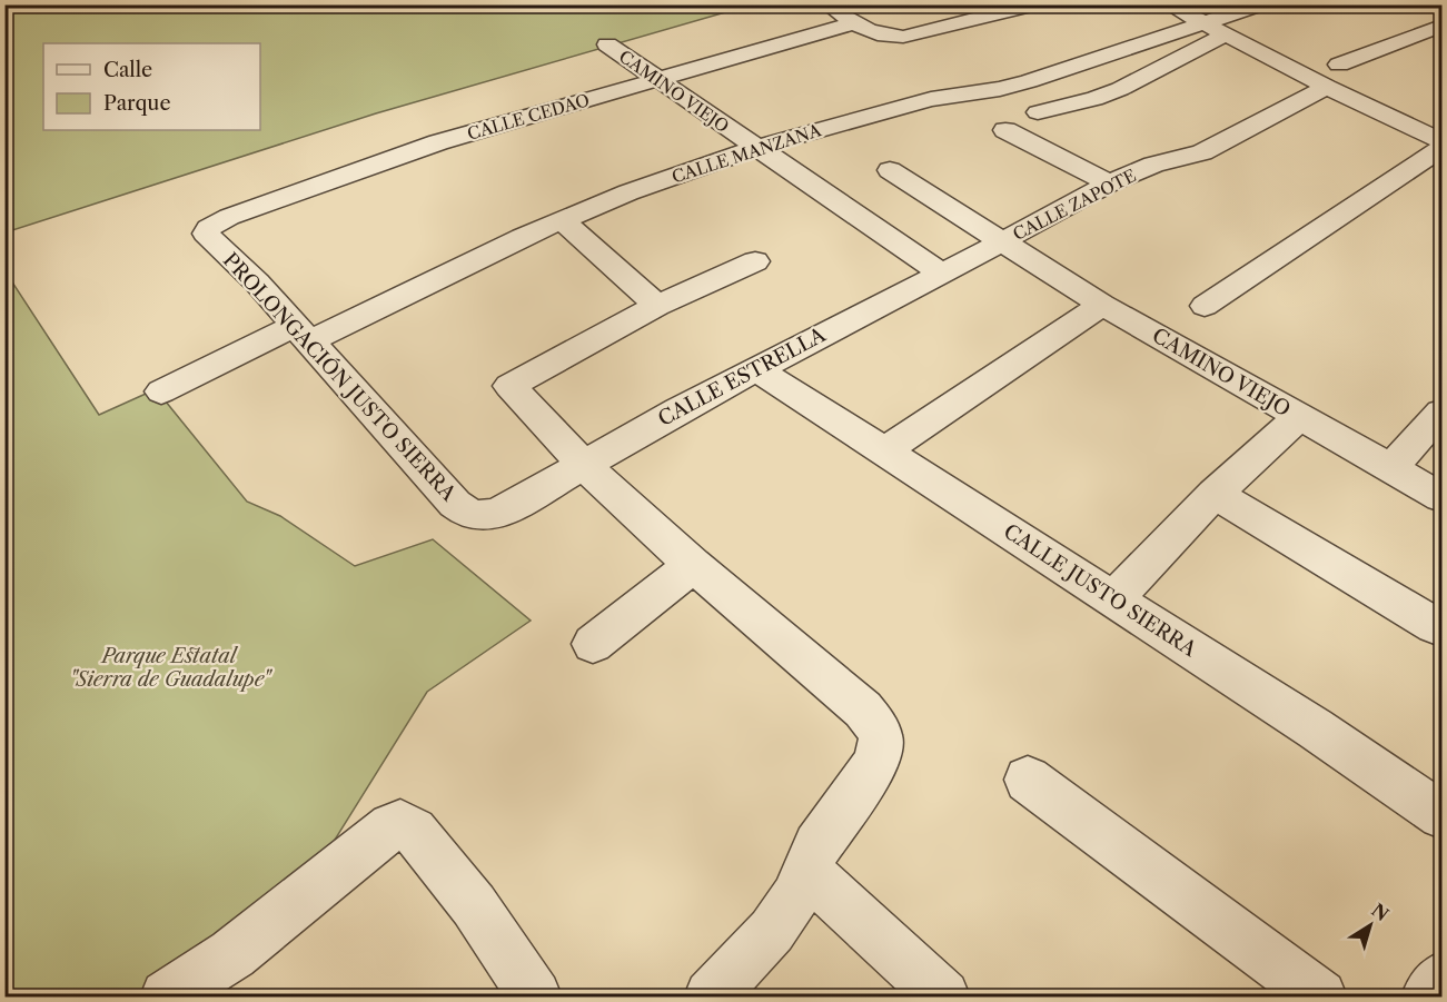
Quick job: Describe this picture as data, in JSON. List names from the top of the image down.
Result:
{
  "streets": {
    "street": [
      "CAMINO VIEJO",
      "CALLE CEDAO",
      "CALLE MANZANA",
      "CALLE ZAPOTE",
      "PROLONGACIÓN JUSTO SIERRA",
      "CALLE ESTRELLA",
      "CALLE JUSTO SIERRA"
    ]
  },
  "crossings": [
    ["CAMINO VIEJO", "CALLE CEDAO"],
    ["CAMINO VIEJO", "CALLE MANZANA"],
    ["CAMINO VIEJO", "CALLE ZAPOTE"],
    ["CAMINO VIEJO", "CALLE ESTRELLA"],
    ["CALLE CEDAO", "PROLONGACIÓN JUSTO SIERRA"],
    ["CALLE MANZANA", "PROLONGACIÓN JUSTO SIERRA"],
    ["CALLE ZAPOTE", "CALLE ESTRELLA"],
    ["PROLONGACIÓN JUSTO SIERRA", "CALLE ESTRELLA"],
    ["CALLE ESTRELLA", "CALLE JUSTO SIERRA"]
  ],
  "parks": ["Parque Estatal \"Sierra de Guadalupe\""],
  "legend": ["Calle", "Parque"],
  "north": "top right"
}
